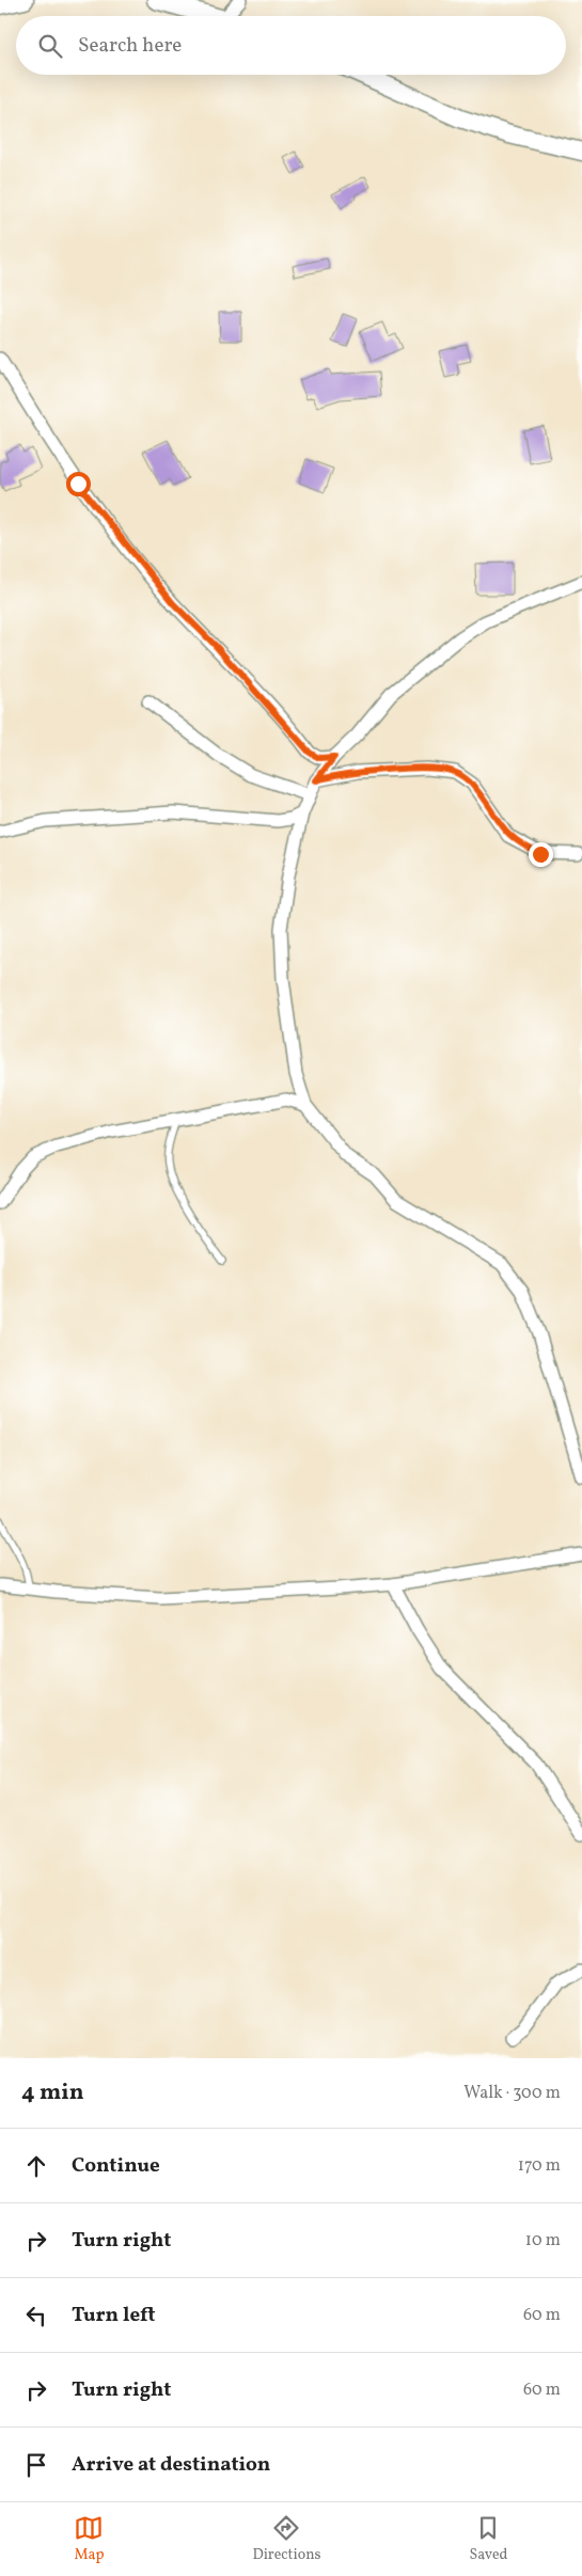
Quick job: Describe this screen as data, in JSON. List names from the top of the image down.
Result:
{
  "page": {
    "search": "Search here",
    "heading": ["4 min", "Walk · 300 m"],
    "list": [
      ["Continue", "170 m"],
      ["Turn right", "10 m"],
      ["Turn left", "60 m"],
      ["Turn right", "60 m"],
      "Arrive at destination"
    ],
    "nav": ["Map", "Directions", "Saved"]
  }
}
